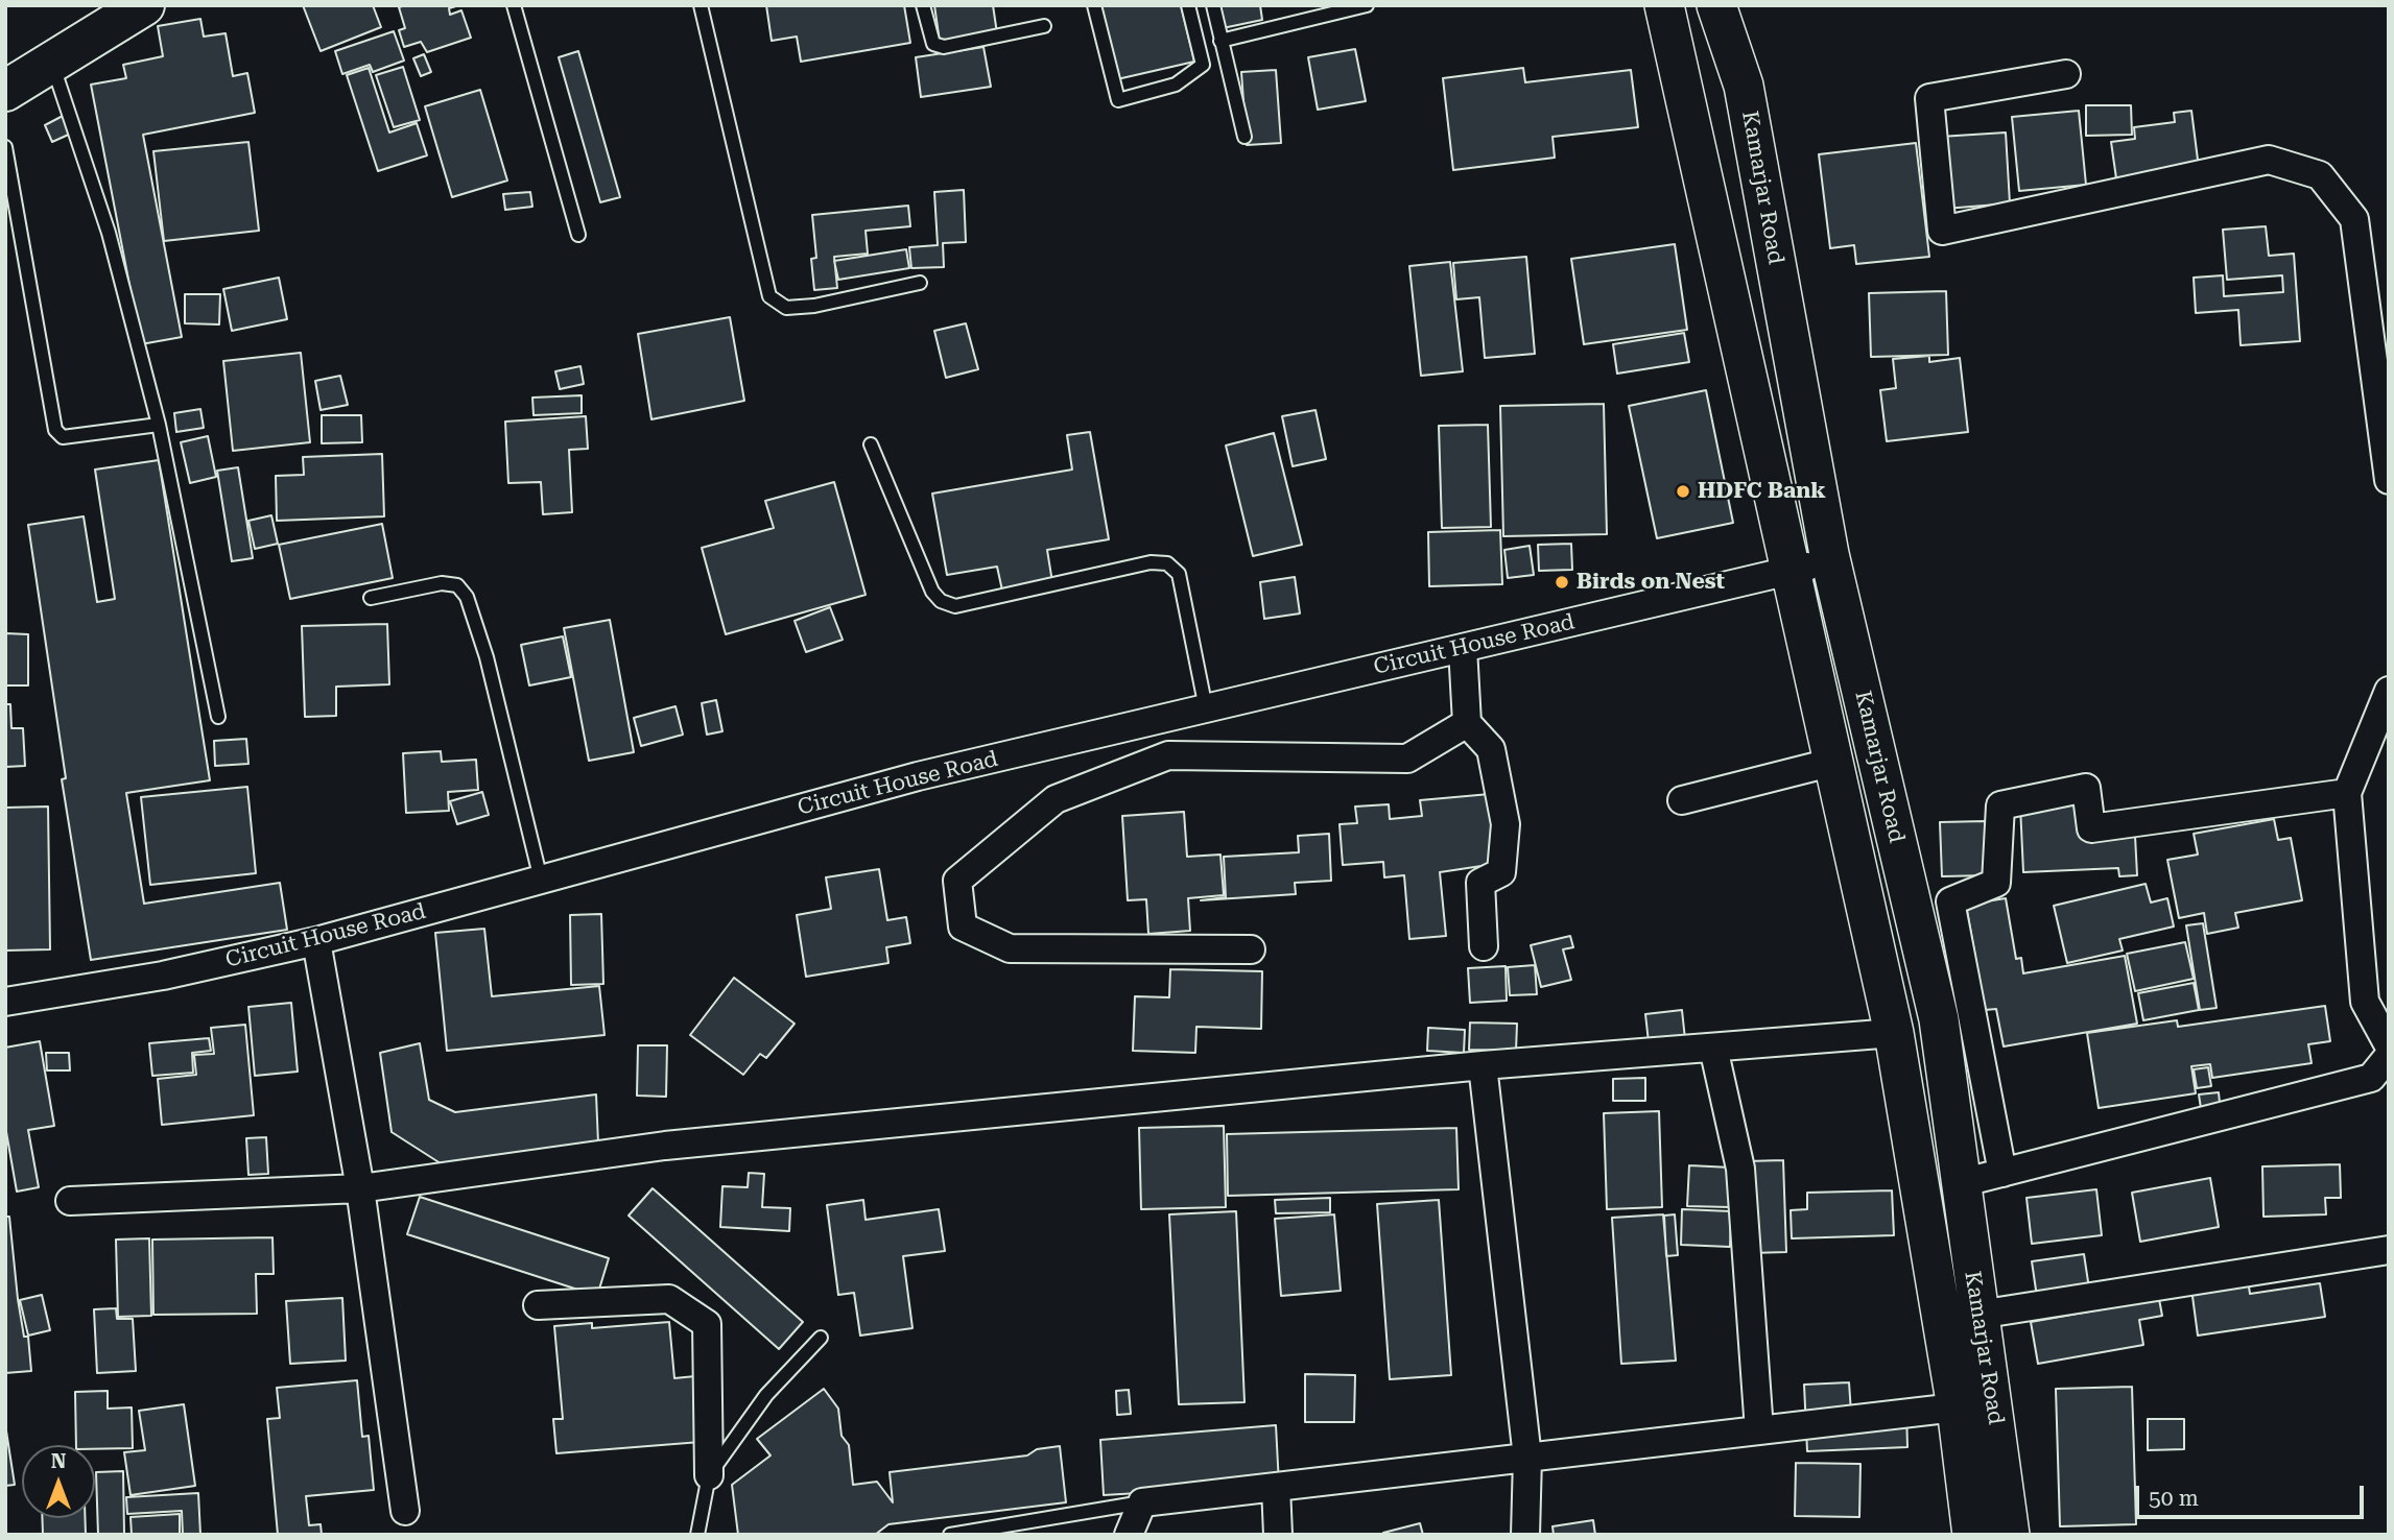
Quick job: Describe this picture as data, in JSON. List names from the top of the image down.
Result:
{
  "streets": {
    "main road": ["Kamarjar Road"],
    "street": ["Circuit House Road"]
  },
  "crossings": [
    ["Kamarjar Road", "Circuit House Road"]
  ],
  "places": ["HDFC Bank", "Birds on Nest"],
  "scale_bar": "50 m",
  "north": "top"
}
